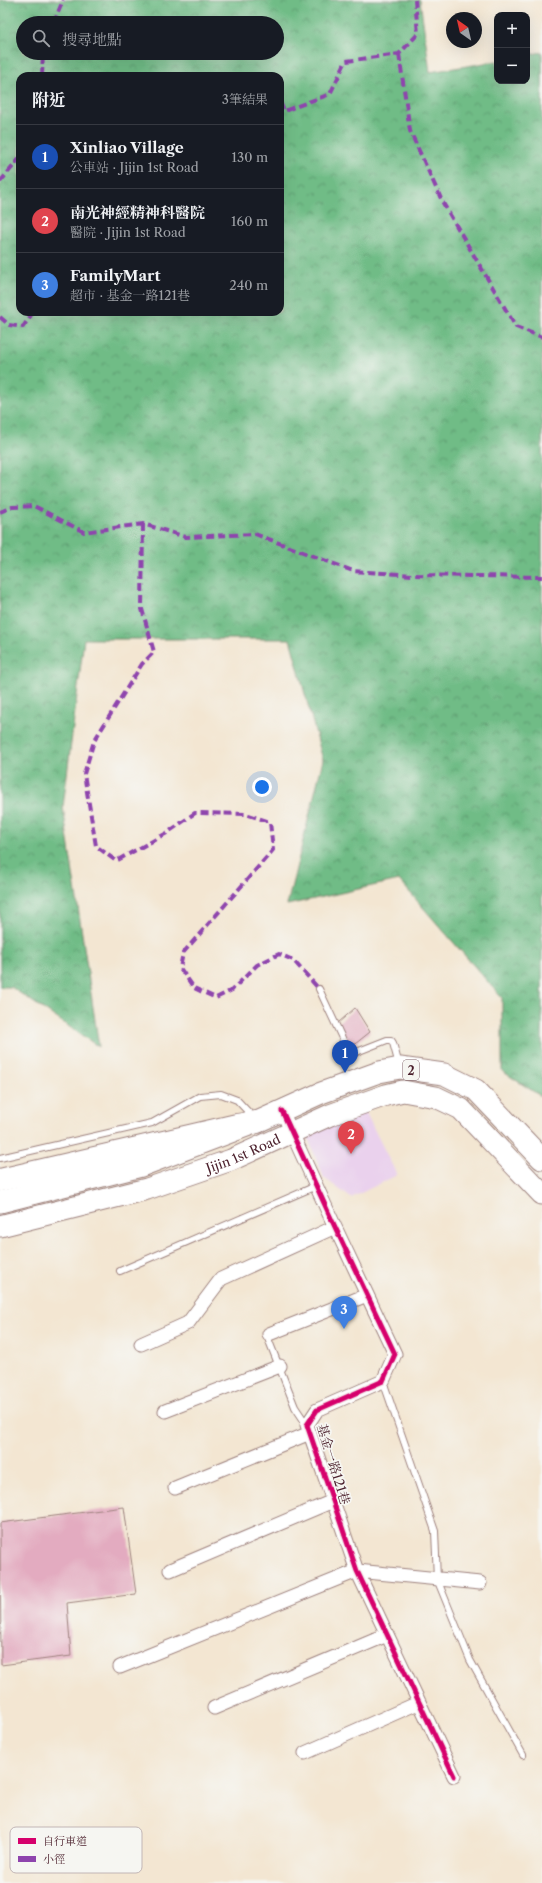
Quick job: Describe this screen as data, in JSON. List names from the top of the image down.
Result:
{
  "streets": {
    "main road": ["2", "Jijin 1st Road"],
    "street": ["基金一路121巷"]
  },
  "legend": ["自行車道", "小徑"],
  "north": "top left",
  "page": {
    "map_buttons": ["+", "−"],
    "search": "搜尋地點",
    "heading": ["附近", "3筆結果"],
    "list": [
      {
        "mark": "1",
        "name": "Xinliao Village",
        "note": "公車站 · Jijin 1st Road",
        "value": "130 m"
      },
      {
        "mark": "2",
        "name": "南光神經精神科醫院",
        "note": "醫院 · Jijin 1st Road",
        "value": "160 m"
      },
      {
        "mark": "3",
        "name": "FamilyMart",
        "note": "超市 · 基金一路121巷",
        "value": "240 m"
      }
    ],
    "pins": ["1", "2", "3"]
  }
}
